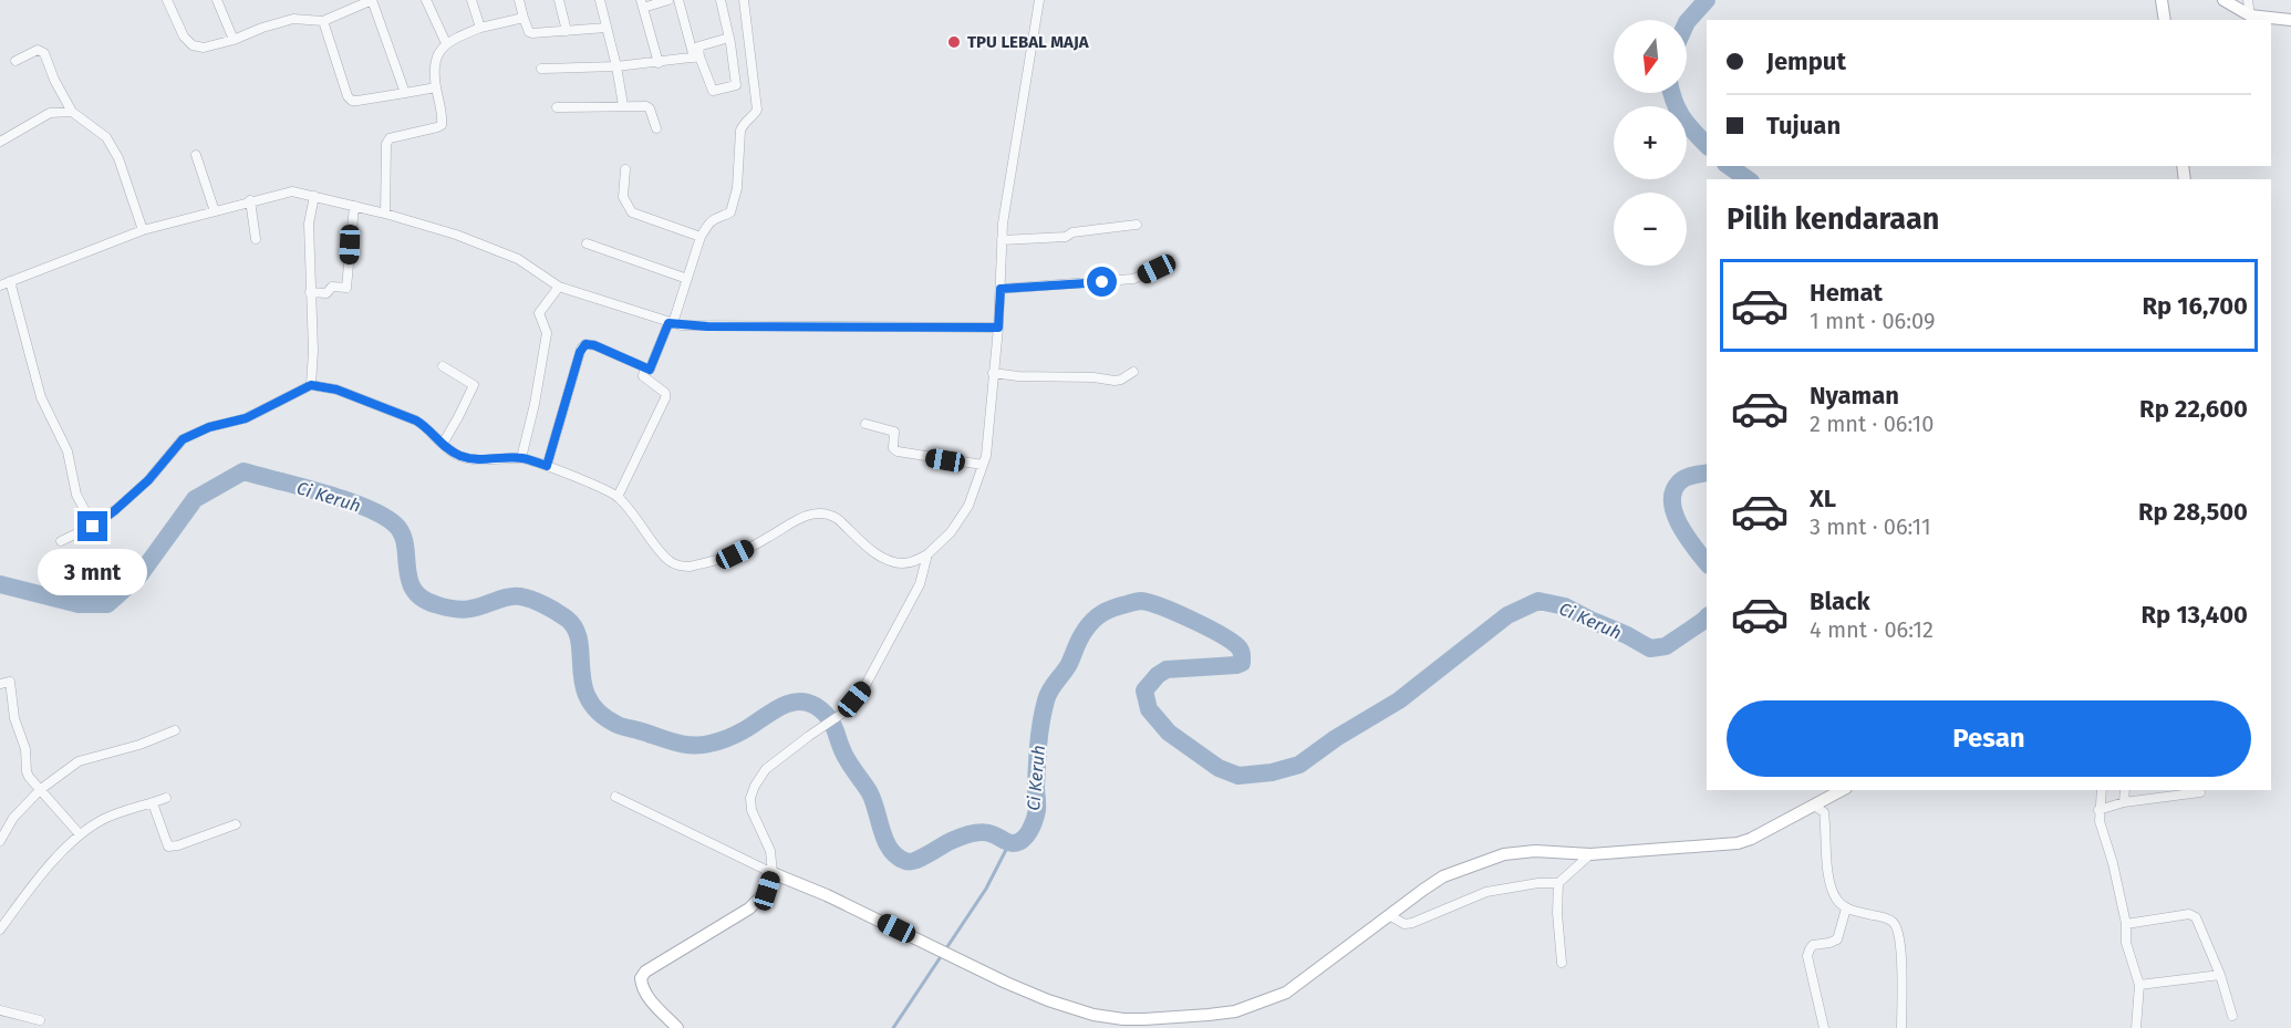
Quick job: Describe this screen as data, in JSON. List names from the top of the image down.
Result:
{
  "water": ["Ci Keruh"],
  "places": ["TPU LEBAL MAJA"],
  "north": "bottom",
  "page": {
    "map_buttons": ["+", "−"],
    "banner": ["Jemput", "Tujuan"],
    "heading": "Pilih kendaraan",
    "list": [
      {
        "name": "Hemat",
        "note": "1 mnt · 06:09",
        "value": "Rp 16,700"
      },
      {
        "name": "Nyaman",
        "note": "2 mnt · 06:10",
        "value": "Rp 22,600"
      },
      {
        "name": "XL",
        "note": "3 mnt · 06:11",
        "value": "Rp 28,500"
      },
      {
        "name": "Black",
        "note": "4 mnt · 06:12",
        "value": "Rp 13,400"
      }
    ],
    "bubble": "3 mnt",
    "buttons": "Pesan"
  }
}
